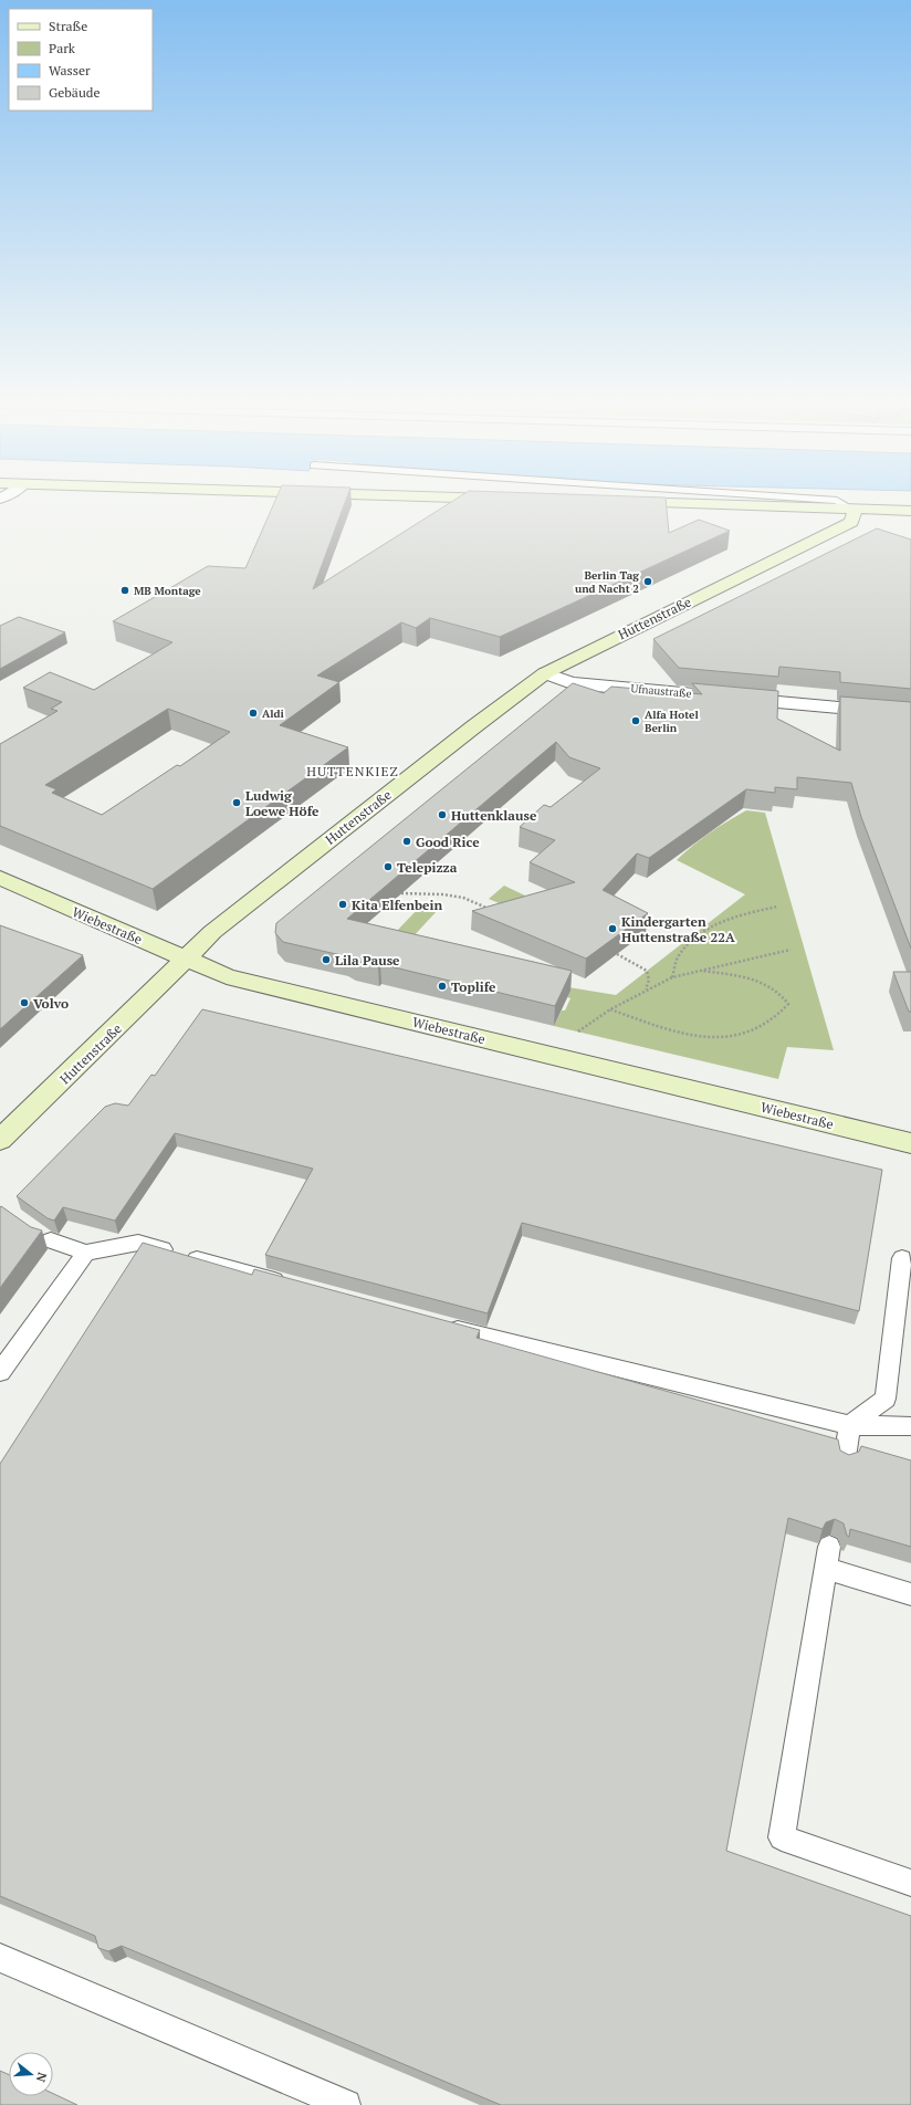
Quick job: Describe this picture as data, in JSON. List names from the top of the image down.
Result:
{
  "streets": {
    "street": ["Huttenstraße", "Ufnaustraße", "Wiebestraße"]
  },
  "crossings": [
    ["Huttenstraße", "Ufnaustraße"],
    ["Huttenstraße", "Wiebestraße"]
  ],
  "districts": ["HUTTENKIEZ"],
  "places": [
    "Berlin Tag und Nacht 2",
    "MB Montage",
    "Aldi",
    "Alfa Hotel Berlin",
    "Ludwig Loewe Höfe",
    "Huttenklause",
    "Good Rice",
    "Telepizza",
    "Kita Elfenbein",
    "Kindergarten Huttenstraße 22A",
    "Lila Pause",
    "Toplife",
    "Volvo"
  ],
  "legend": [
    "Straße",
    "Park",
    "Wasser",
    "Gebäude"
  ],
  "north": "right"
}
